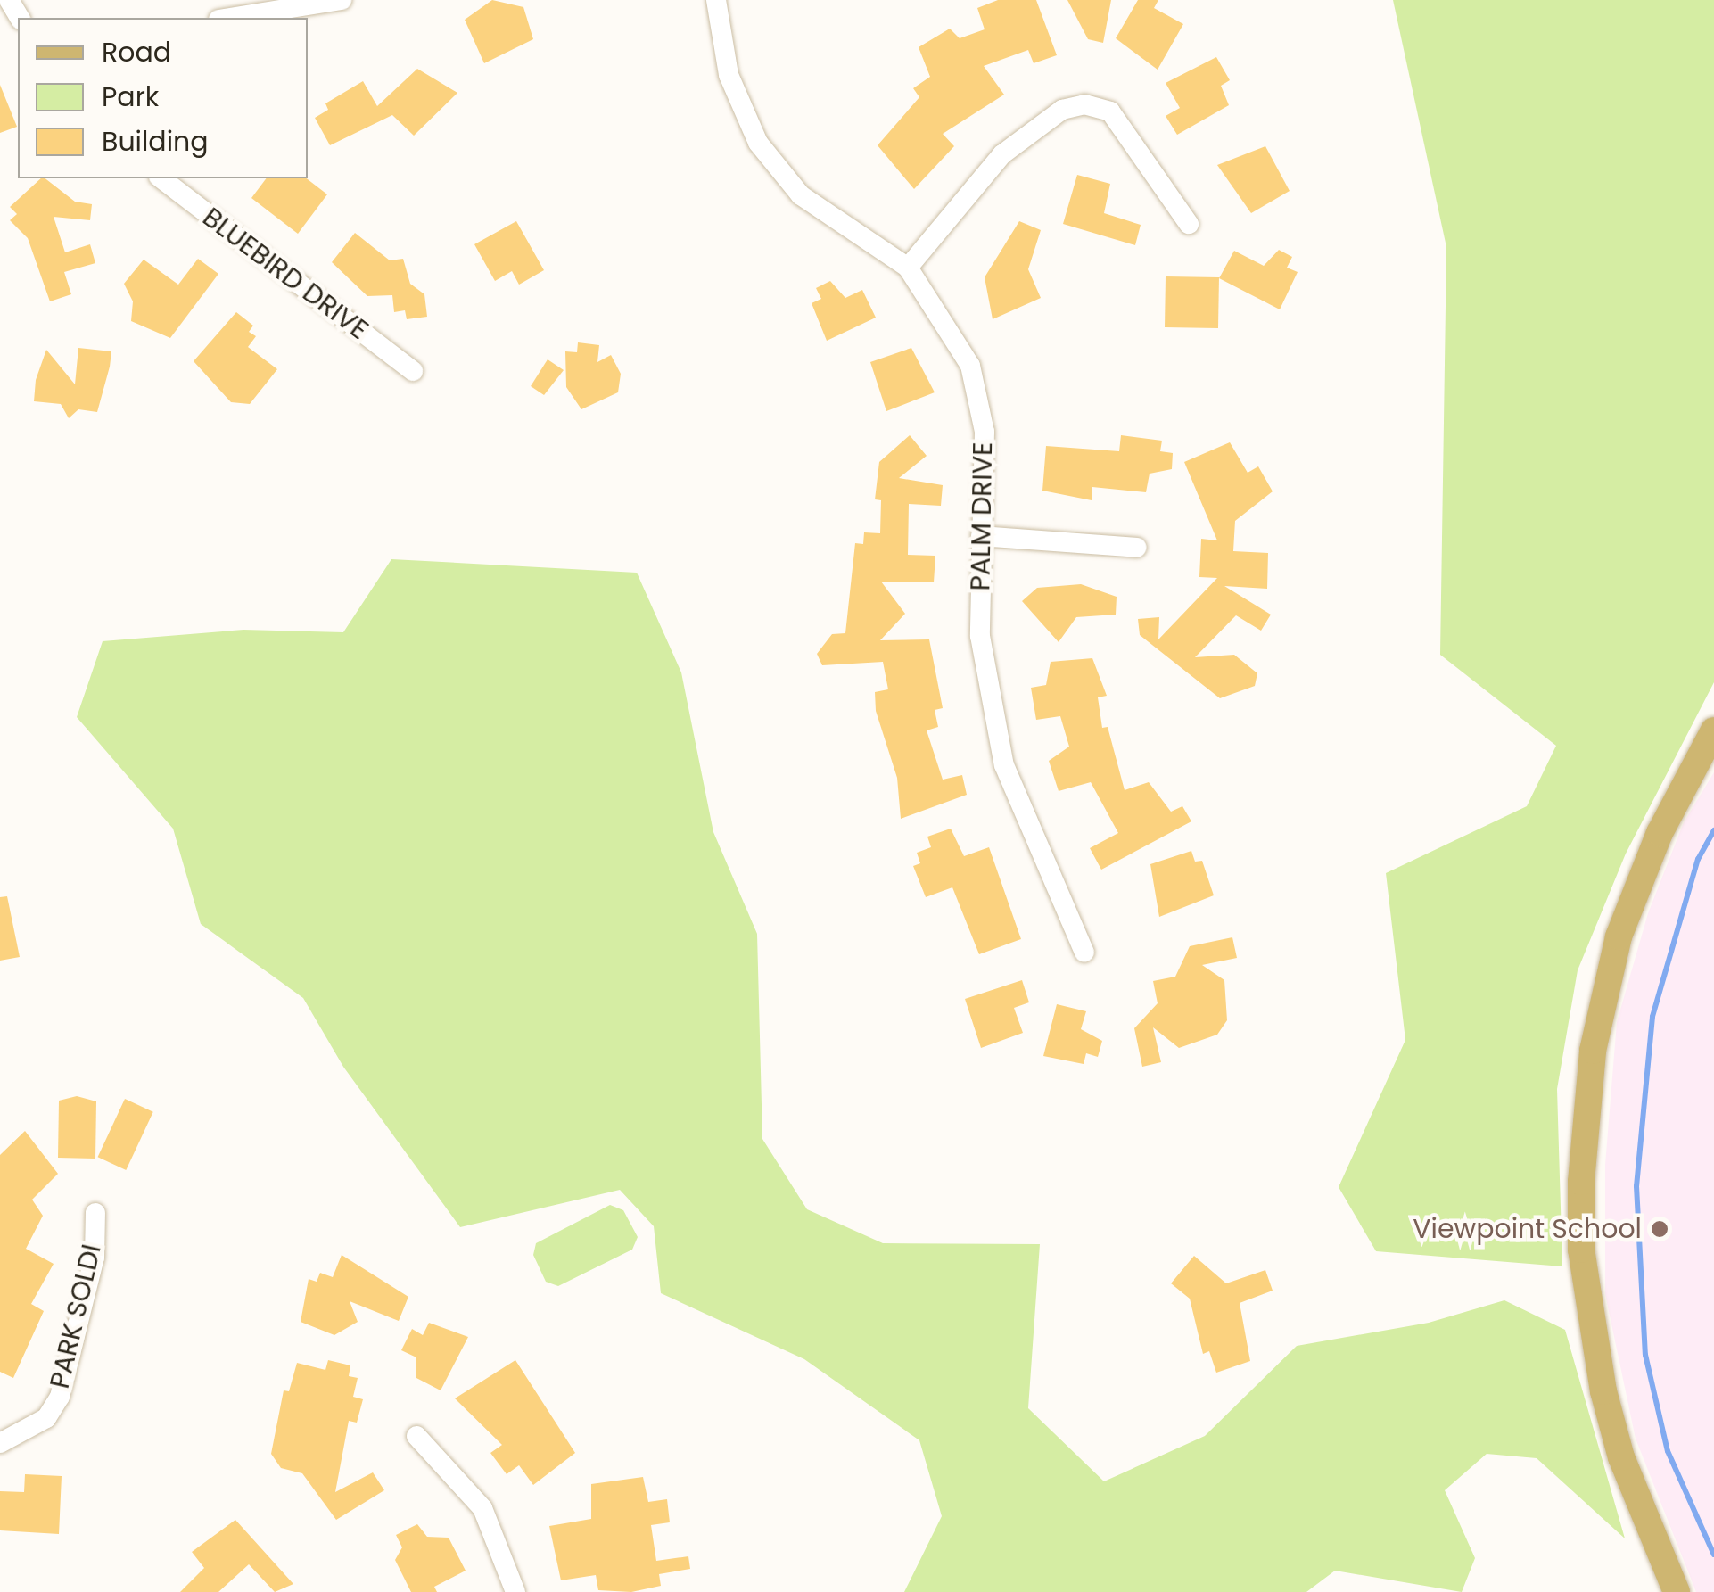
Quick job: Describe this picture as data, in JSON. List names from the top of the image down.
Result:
{
  "streets": {
    "street": ["BLUEBIRD DRIVE", "PALM DRIVE", "PARK SOLDI"]
  },
  "places": ["Viewpoint School"],
  "legend": ["Road", "Park", "Building"]
}
